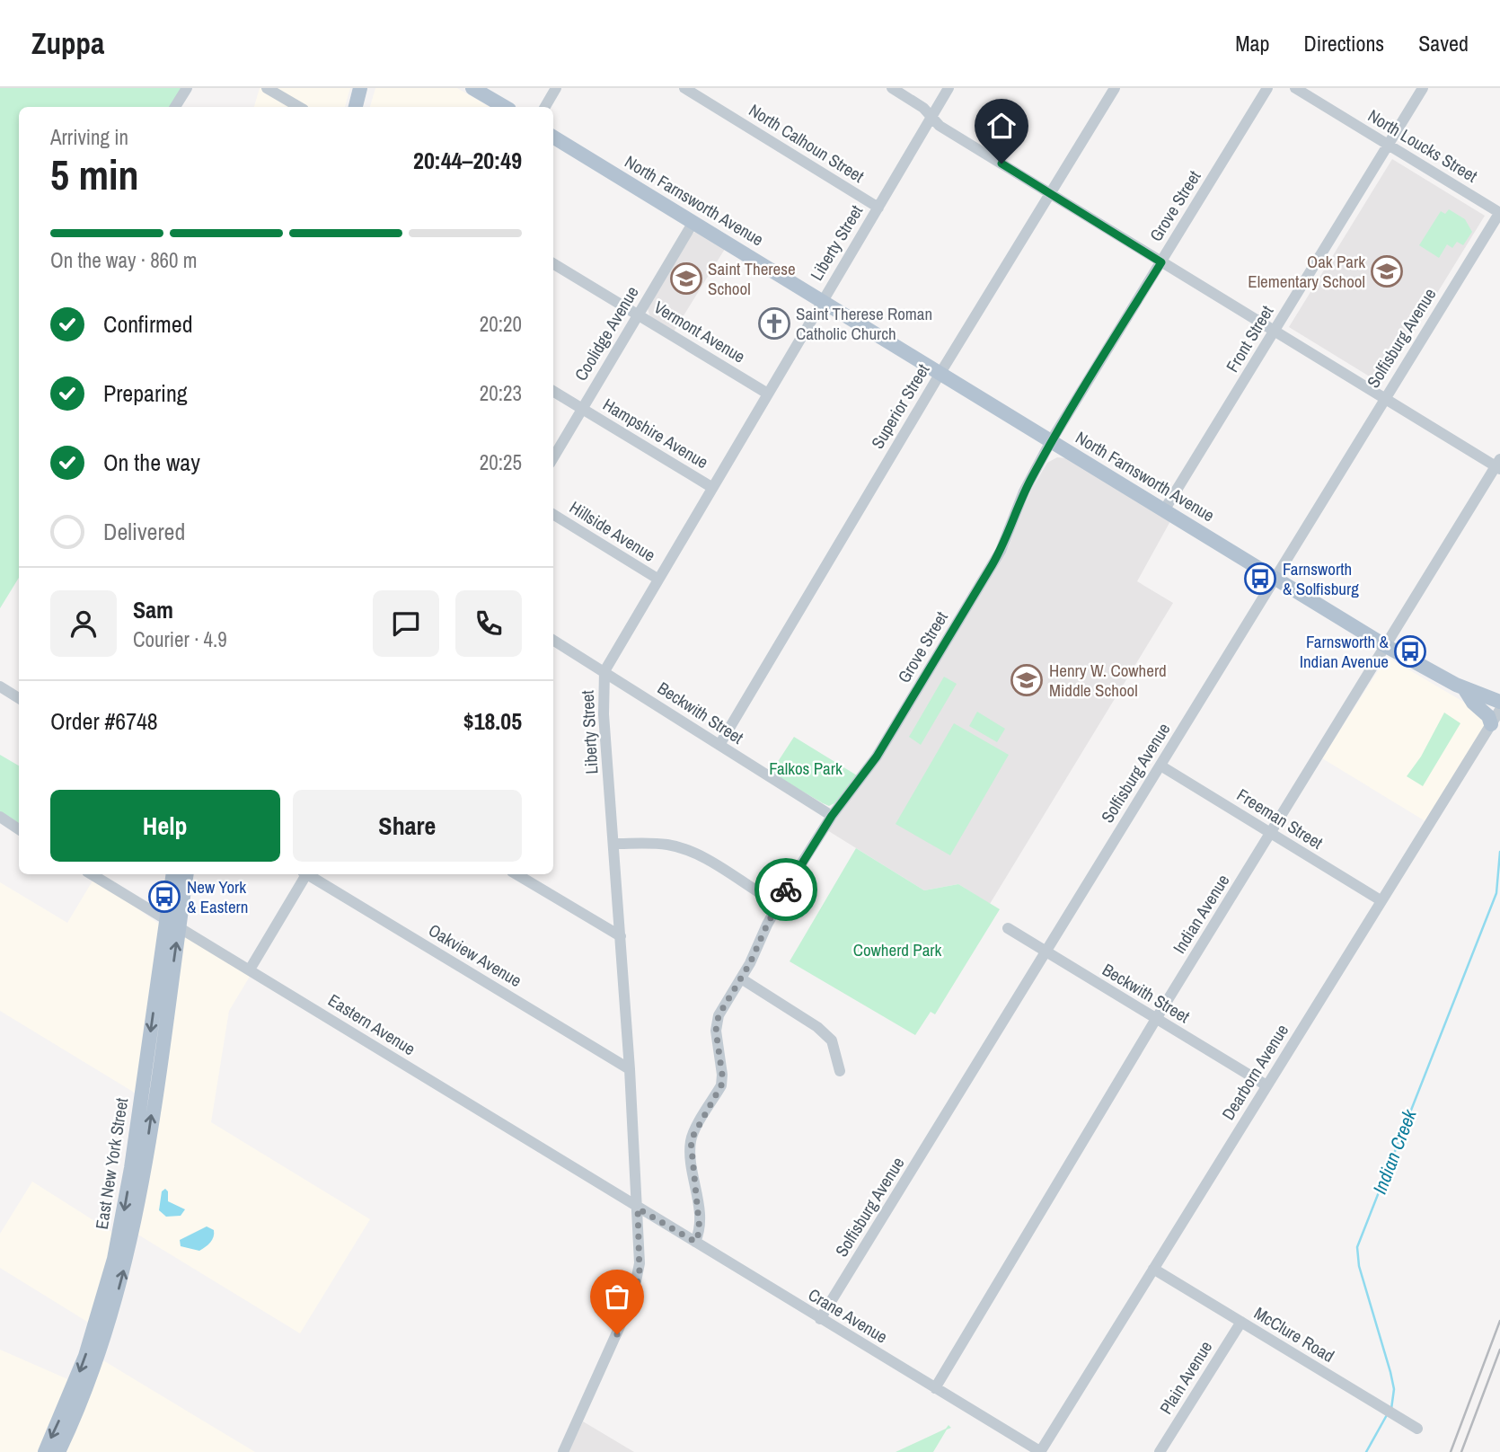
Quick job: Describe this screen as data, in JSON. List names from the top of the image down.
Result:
{
  "streets": {
    "main road": ["North Farnsworth Avenue", "East New York Street"],
    "street": [
      "North Calhoun Street",
      "North Loucks Street",
      "Grove Street",
      "Liberty Street",
      "Vermont Avenue",
      "Coolidge Avenue",
      "Solfisburg Avenue",
      "Front Street",
      "Superior Street",
      "Hampshire Avenue",
      "Hillside Avenue",
      "Beckwith Street",
      "Freeman Street",
      "Indian Avenue",
      "Oakview Avenue",
      "Eastern Avenue",
      "Dearborn Avenue",
      "Crane Avenue",
      "McClure Road",
      "Plain Avenue"
    ]
  },
  "crossings": [
    ["North Calhoun Street", "Liberty Street"],
    ["North Loucks Street", "Solfisburg Avenue"],
    ["North Loucks Street", "Front Street"],
    ["North Farnsworth Avenue", "Grove Street"],
    ["North Farnsworth Avenue", "Liberty Street"],
    ["North Farnsworth Avenue", "Coolidge Avenue"],
    ["North Farnsworth Avenue", "Solfisburg Avenue"],
    ["North Farnsworth Avenue", "Front Street"],
    ["North Farnsworth Avenue", "Superior Street"],
    ["North Farnsworth Avenue", "Indian Avenue"],
    ["Grove Street", "Beckwith Street"],
    ["Grove Street", "Crane Avenue"],
    ["Liberty Street", "Vermont Avenue"],
    ["Liberty Street", "Hampshire Avenue"],
    ["Liberty Street", "Hillside Avenue"],
    ["Liberty Street", "Beckwith Street"],
    ["Liberty Street", "Oakview Avenue"],
    ["Liberty Street", "Eastern Avenue"],
    ["Liberty Street", "Crane Avenue"],
    ["Vermont Avenue", "Coolidge Avenue"],
    ["Coolidge Avenue", "Hampshire Avenue"],
    ["Solfisburg Avenue", "Beckwith Street"],
    ["Solfisburg Avenue", "Freeman Street"],
    ["Solfisburg Avenue", "Crane Avenue"],
    ["Superior Street", "Beckwith Street"],
    ["Beckwith Street", "Indian Avenue"],
    ["Beckwith Street", "Dearborn Avenue"],
    ["Freeman Street", "Indian Avenue"],
    ["Freeman Street", "Dearborn Avenue"],
    ["Indian Avenue", "Crane Avenue"],
    ["Eastern Avenue", "East New York Street"],
    ["Eastern Avenue", "Crane Avenue"],
    ["Dearborn Avenue", "Crane Avenue"],
    ["Dearborn Avenue", "McClure Road"],
    ["McClure Road", "Plain Avenue"]
  ],
  "water": ["Indian Creek"],
  "parks": ["Falkos Park", "Cowherd Park"],
  "places": {
    "school or university": ["Oak Park Elementary School", "Saint Therese School", "Henry W. Cowherd Middle School"],
    "church": ["Saint Therese Roman Catholic Church"],
    "bus stop": ["Farnsworth & Solfisburg", "Farnsworth & Indian Avenue", "New York & Eastern"]
  },
  "page": {
    "header": "Zuppa",
    "nav": ["Map", "Directions", "Saved"],
    "heading": ["5 min", "Arriving in", "20:44–20:49"],
    "panel": [
      "Sam",
      "Courier · 4.9",
      "Order #6748",
      "$18.05"
    ],
    "bar": "On the way · 860 m",
    "list": [
      ["Confirmed", "20:20"],
      ["Preparing", "20:23"],
      ["On the way", "20:25"],
      "Delivered"
    ],
    "buttons": ["Help", "Share"]
  }
}
